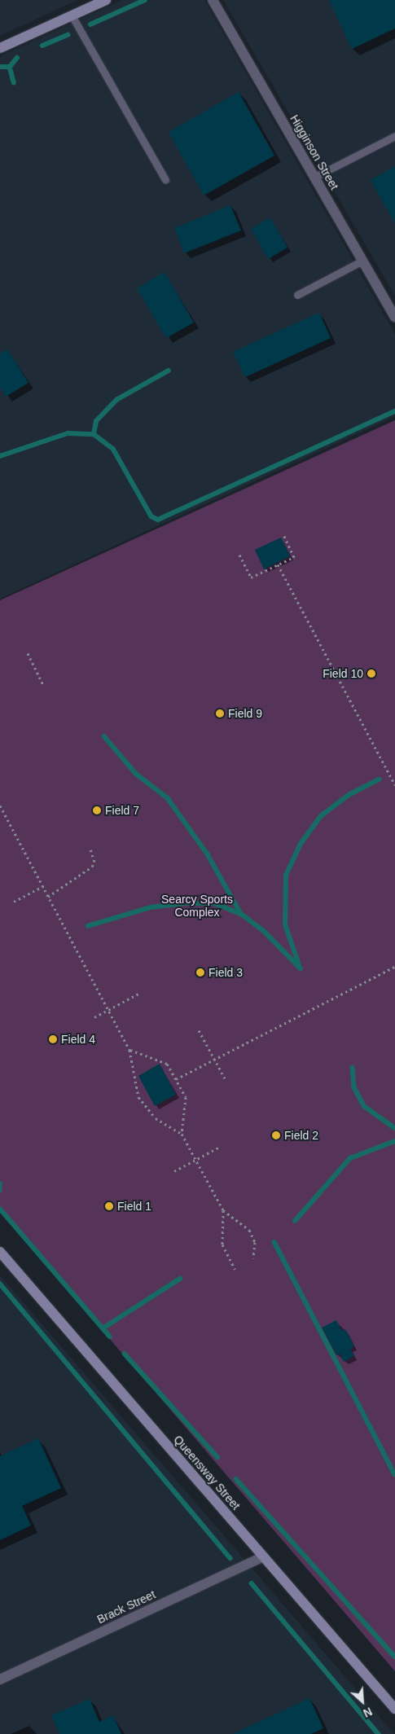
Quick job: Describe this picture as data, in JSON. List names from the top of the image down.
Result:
{
  "streets": {
    "street": ["Higginson Street", "Queensway Street", "Brack Street"]
  },
  "crossings": [
    ["Queensway Street", "Brack Street"]
  ],
  "parks": ["Searcy Sports Complex"],
  "places": [
    "Field 10",
    "Field 9",
    "Field 7",
    "Field 3",
    "Field 4",
    "Field 2",
    "Field 1"
  ],
  "north": "bottom right"
}
